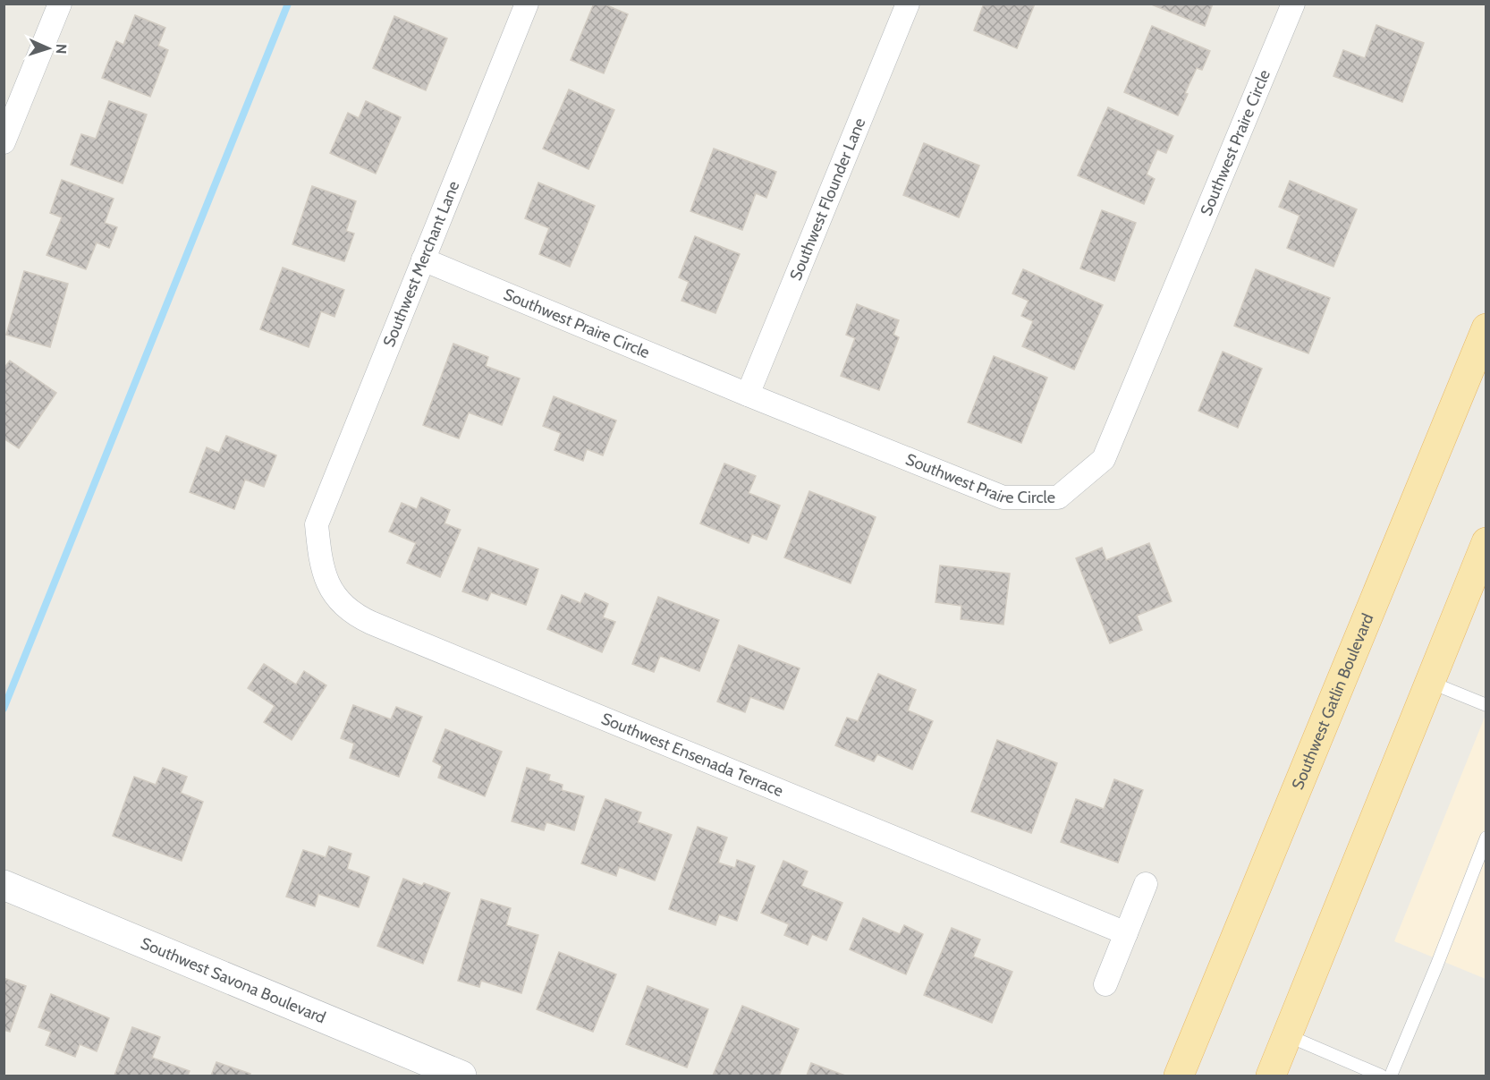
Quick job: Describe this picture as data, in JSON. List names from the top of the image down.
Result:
{
  "streets": {
    "main road": ["Southwest Gatlin Boulevard"],
    "street": [
      "Southwest Praire Circle",
      "Southwest Flounder Lane",
      "Southwest Merchant Lane",
      "Southwest Ensenada Terrace",
      "Southwest Savona Boulevard"
    ]
  },
  "crossings": [
    ["Southwest Praire Circle", "Southwest Flounder Lane"],
    ["Southwest Praire Circle", "Southwest Merchant Lane"],
    ["Southwest Merchant Lane", "Southwest Ensenada Terrace"]
  ],
  "north": "right"
}
